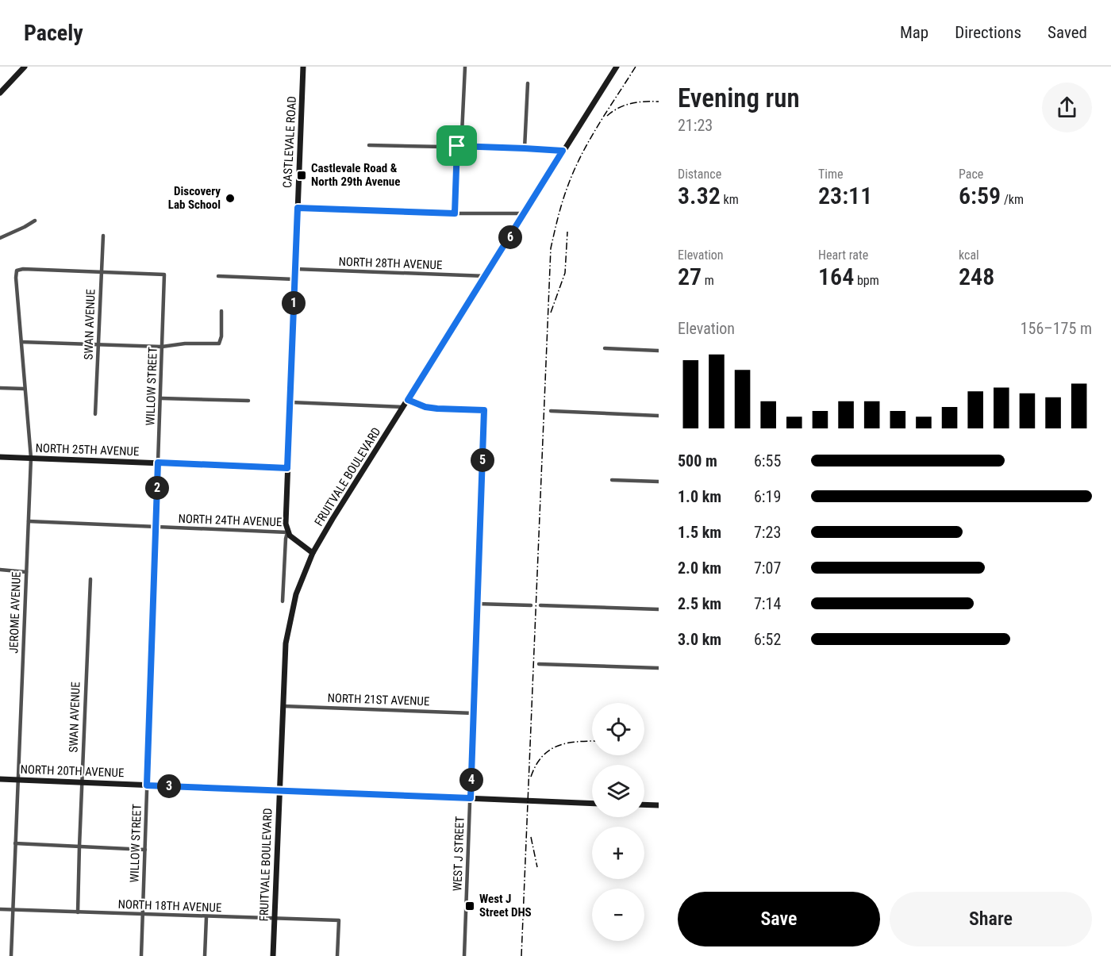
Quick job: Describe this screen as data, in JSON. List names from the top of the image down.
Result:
{
  "streets": {
    "street": [
      "CASTLEVALE ROAD",
      "NORTH 28TH AVENUE",
      "SWAN AVENUE",
      "WILLOW STREET",
      "NORTH 25TH AVENUE",
      "FRUITVALE BOULEVARD",
      "NORTH 24TH AVENUE",
      "JEROME AVENUE",
      "NORTH 21ST AVENUE",
      "NORTH 20TH AVENUE",
      "WEST J STREET",
      "NORTH 18TH AVENUE"
    ]
  },
  "crossings": [
    ["CASTLEVALE ROAD", "NORTH 28TH AVENUE"],
    ["CASTLEVALE ROAD", "NORTH 25TH AVENUE"],
    ["CASTLEVALE ROAD", "NORTH 24TH AVENUE"],
    ["NORTH 28TH AVENUE", "FRUITVALE BOULEVARD"],
    ["SWAN AVENUE", "WILLOW STREET"],
    ["SWAN AVENUE", "JEROME AVENUE"],
    ["SWAN AVENUE", "NORTH 20TH AVENUE"],
    ["SWAN AVENUE", "NORTH 18TH AVENUE"],
    ["WILLOW STREET", "NORTH 25TH AVENUE"],
    ["WILLOW STREET", "NORTH 24TH AVENUE"],
    ["WILLOW STREET", "JEROME AVENUE"],
    ["WILLOW STREET", "NORTH 20TH AVENUE"],
    ["WILLOW STREET", "NORTH 18TH AVENUE"],
    ["NORTH 25TH AVENUE", "JEROME AVENUE"],
    ["FRUITVALE BOULEVARD", "NORTH 21ST AVENUE"],
    ["FRUITVALE BOULEVARD", "NORTH 20TH AVENUE"],
    ["FRUITVALE BOULEVARD", "WEST J STREET"],
    ["FRUITVALE BOULEVARD", "NORTH 18TH AVENUE"],
    ["NORTH 24TH AVENUE", "JEROME AVENUE"],
    ["JEROME AVENUE", "NORTH 20TH AVENUE"],
    ["JEROME AVENUE", "NORTH 18TH AVENUE"],
    ["NORTH 21ST AVENUE", "WEST J STREET"],
    ["NORTH 20TH AVENUE", "WEST J STREET"]
  ],
  "places": {
    "transit": ["Castlevale Road & North 29th Avenue", "West J Street DHS"],
    "other": ["Discovery Lab School"]
  },
  "page": {
    "header": "Pacely",
    "nav": ["Map", "Directions", "Saved"],
    "heading": ["Evening run", "21:23"],
    "stats": [
      ["Distance", "3.32 km"],
      ["Time", "23:11"],
      ["Pace", "6:59 /km"],
      ["Elevation", "27 m"],
      ["Heart rate", "164 bpm"],
      ["kcal", "248"]
    ],
    "pins": [
      "6",
      "1",
      "5",
      "2",
      "4",
      "3"
    ],
    "chart": ["Elevation", "156–175 m"],
    "list": [
      {
        "name": "500 m",
        "note": "6:55"
      },
      {
        "name": "1.0 km",
        "note": "6:19"
      },
      {
        "name": "1.5 km",
        "note": "7:23"
      },
      {
        "name": "2.0 km",
        "note": "7:07"
      },
      {
        "name": "2.5 km",
        "note": "7:14"
      },
      {
        "name": "3.0 km",
        "note": "6:52"
      }
    ],
    "map_buttons": ["+", "−"],
    "buttons": ["Save", "Share"]
  }
}
